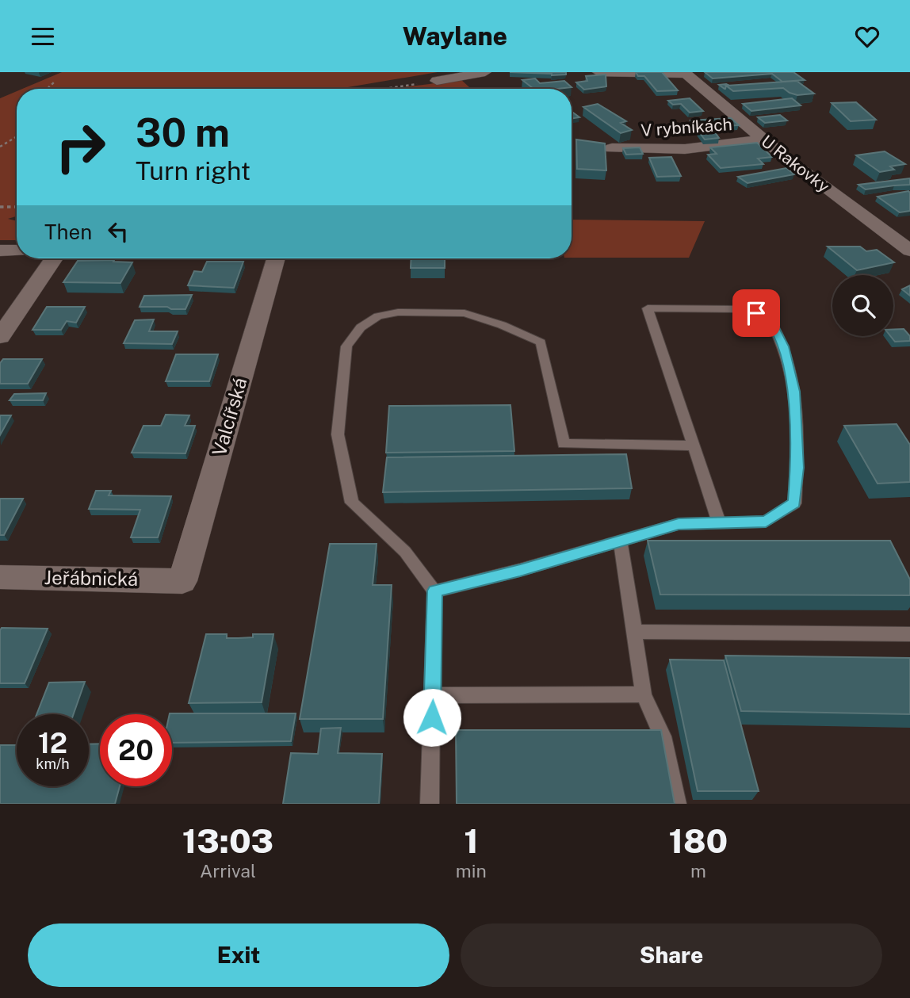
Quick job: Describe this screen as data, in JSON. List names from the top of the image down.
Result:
{
  "streets": {
    "street": [
      "V rybníkách",
      "U Rakovky",
      "Valcířská",
      "Jeřábnická"
    ]
  },
  "crossings": [
    ["V rybníkách", "U Rakovky"],
    ["Valcířská", "Jeřábnická"]
  ],
  "page": {
    "header": "Waylane",
    "turn": ["30 m", "Turn right"],
    "then": "Then",
    "speed": "12 km/h",
    "limit": "20",
    "eta": [
      "13:03",
      "Arrival",
      "1",
      "min",
      "180",
      "m"
    ],
    "buttons": ["Exit", "Share"]
  }
}
